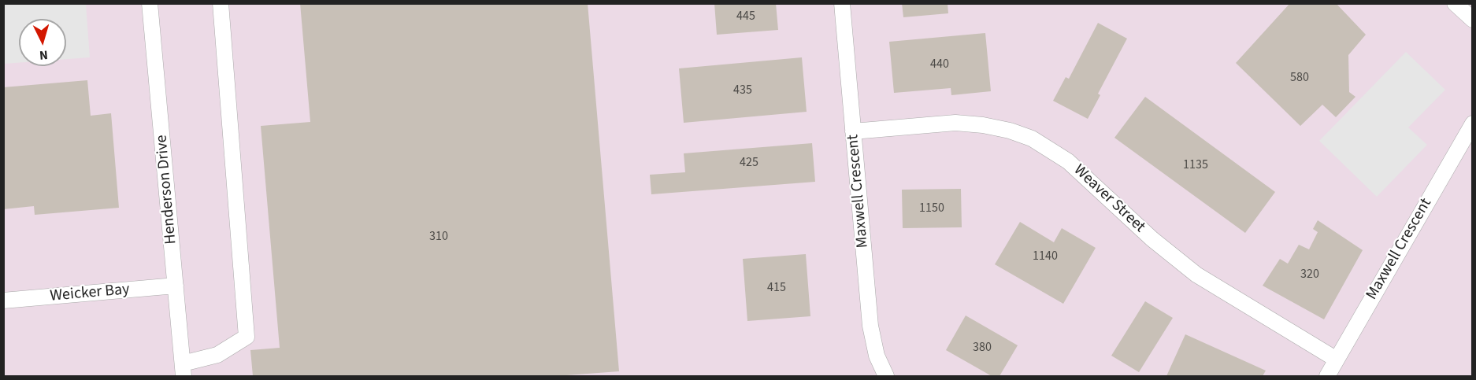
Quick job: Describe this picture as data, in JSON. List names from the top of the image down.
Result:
{
  "streets": {
    "street": [
      "Henderson Drive",
      "Maxwell Crescent",
      "Weaver Street",
      "Weicker Bay"
    ]
  },
  "crossings": [
    ["Henderson Drive", "Weicker Bay"],
    ["Maxwell Crescent", "Weaver Street"]
  ],
  "house_numbers": [
    "445",
    "440",
    "580",
    "435",
    "425",
    "1135",
    "1150",
    "310",
    "1140",
    "320",
    "415",
    "380"
  ],
  "north": "bottom"
}
